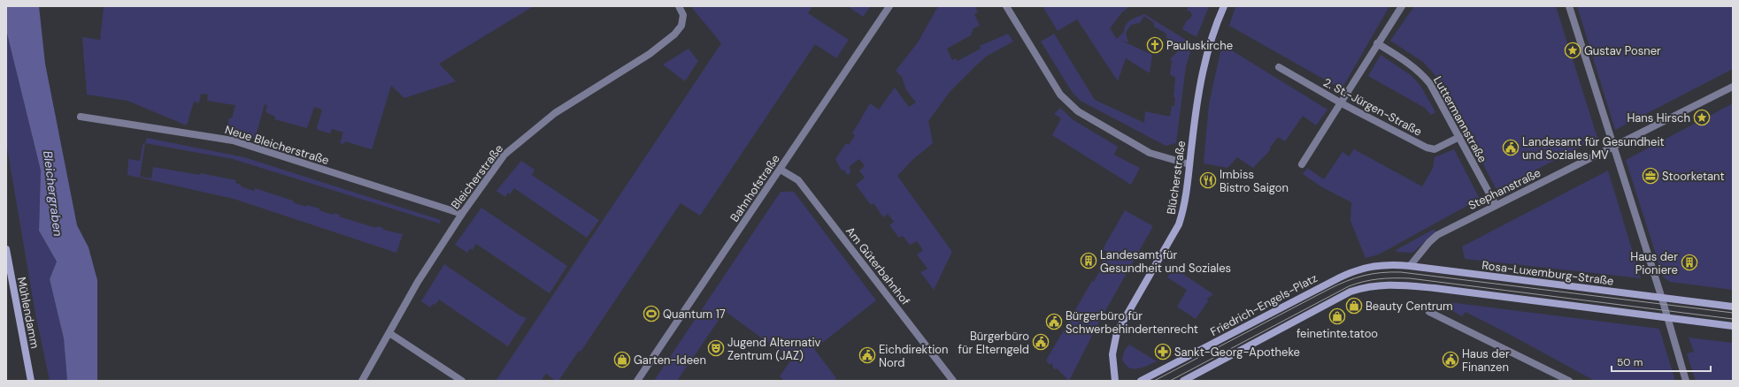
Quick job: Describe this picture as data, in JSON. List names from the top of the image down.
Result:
{
  "streets": {
    "street": [
      "2. St.-Jürgen-Straße",
      "Luttermannstraße",
      "Neue Bleicherstraße",
      "Bleicherstraße",
      "Blücherstraße",
      "Bahnhofstraße",
      "Stephanstraße",
      "Am Güterbahnhof",
      "Rosa-Luxemburg-Straße",
      "Friedrich-Engels-Platz",
      "Mühlendamm"
    ]
  },
  "crossings": [
    ["2. St.-Jürgen-Straße", "Luttermannstraße"],
    ["Luttermannstraße", "Stephanstraße"],
    ["Neue Bleicherstraße", "Bleicherstraße"],
    ["Bahnhofstraße", "Am Güterbahnhof"],
    ["Stephanstraße", "Rosa-Luxemburg-Straße"],
    ["Rosa-Luxemburg-Straße", "Friedrich-Engels-Platz"]
  ],
  "water": ["Bleichergraben"],
  "places": {
    "church": ["Pauluskirche"],
    "place": ["Gustav Posner", "Hans Hirsch"],
    "public building": [
      "Landesamt für Gesundheit und Soziales MV",
      "Bürgerbüro für Schwerbehindertenrecht",
      "Bürgerbüro für Elterngeld",
      "Eichdirektion Nord",
      "Haus der Finanzen"
    ],
    "office": ["Stoorketant"],
    "restaurant": ["Imbiss Bistro Saigon"],
    "building": ["Landesamt für Gesundheit und Soziales", "Haus der Pioniere"],
    "shop": ["Beauty Centrum", "feinetinte.tatoo", "Garten-Ideen"],
    "sports": ["Quantum 17"],
    "theatre": ["Jugend Alternativ Zentrum (JAZ)"],
    "pharmacy": ["Sankt-Georg-Apotheke"]
  },
  "scale_bar": "50 m"
}
